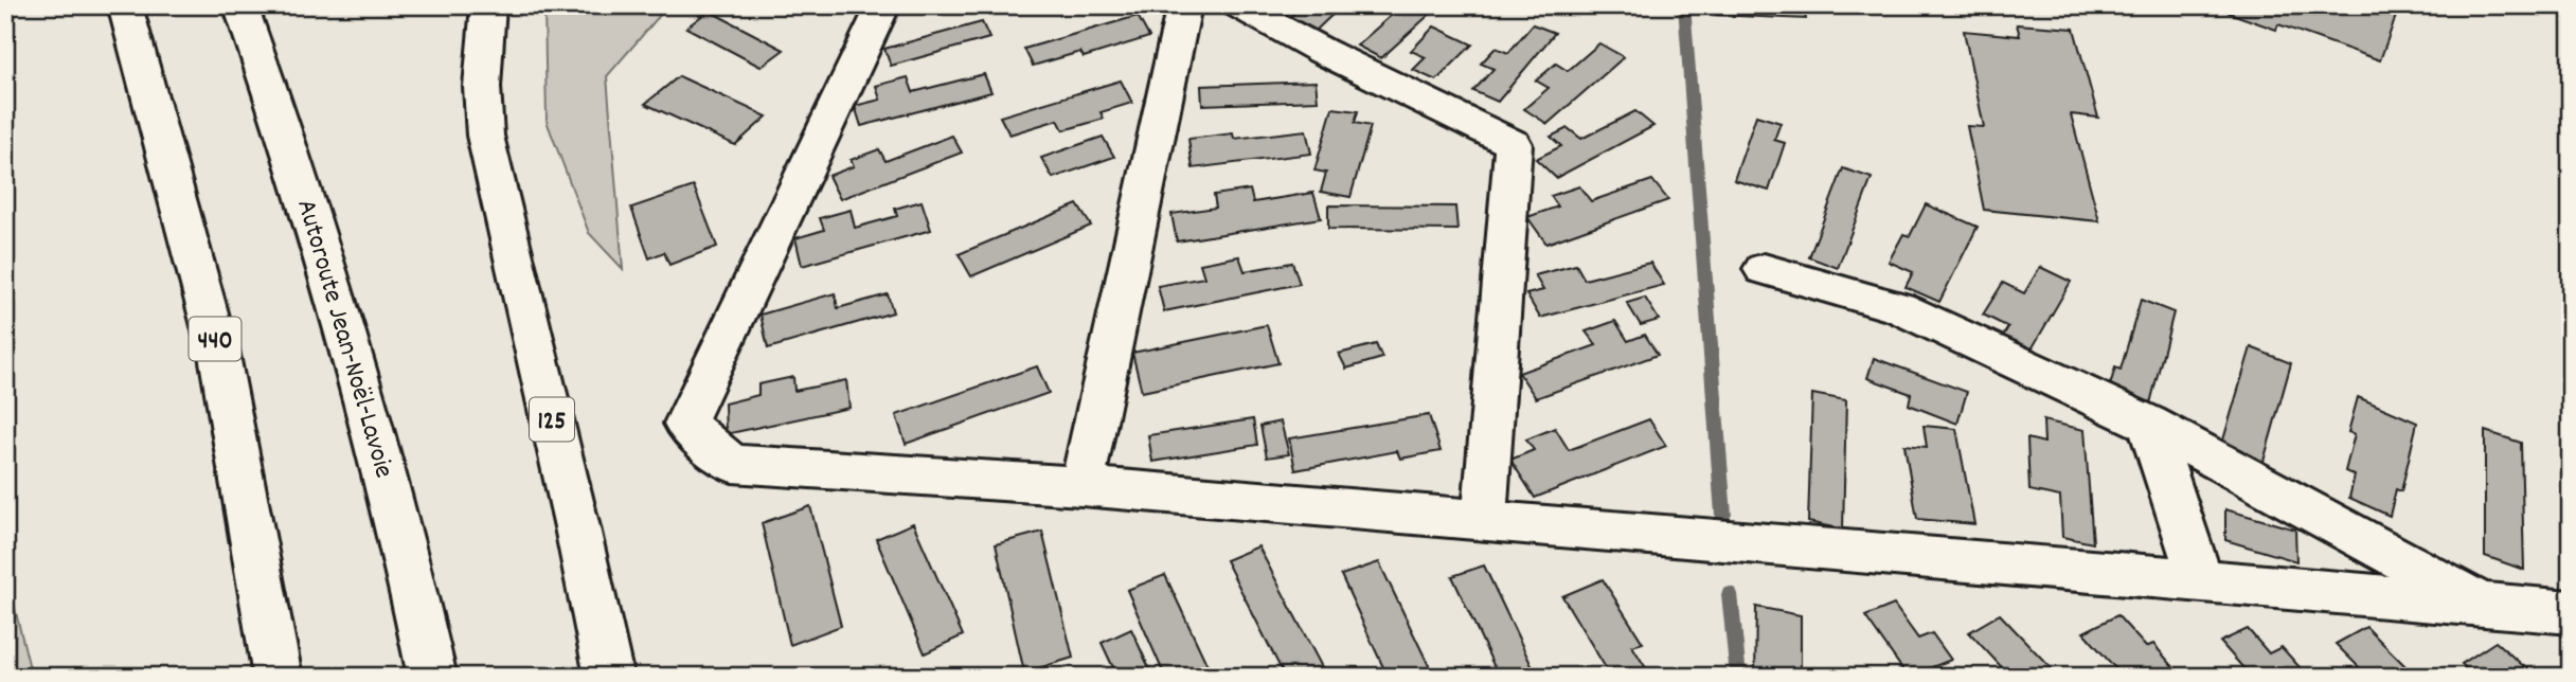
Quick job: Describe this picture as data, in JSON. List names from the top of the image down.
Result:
{
  "streets": {
    "main road": ["Autoroute Jean-Noël-Lavoie", "440", "125"]
  }
}
